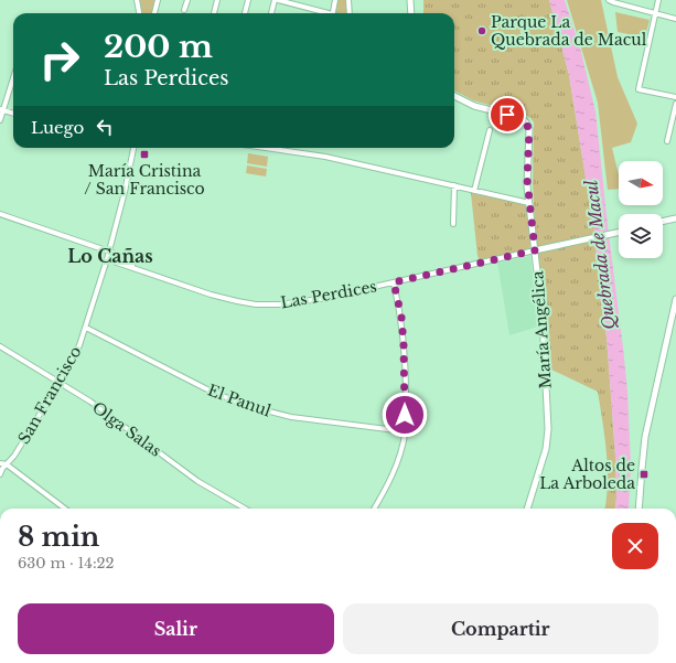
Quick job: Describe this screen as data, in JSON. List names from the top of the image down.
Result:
{
  "streets": {
    "street": [
      "Las Perdices",
      "María Angélica",
      "San Francisco",
      "El Panul",
      "Olga Salas"
    ]
  },
  "crossings": [
    ["Las Perdices", "María Angélica"],
    ["Las Perdices", "San Francisco"],
    ["San Francisco", "El Panul"],
    ["San Francisco", "Olga Salas"]
  ],
  "districts": ["Lo Cañas"],
  "water": ["Quebrada de Macul"],
  "places": {
    "other": ["Parque La Quebrada de Macul"],
    "transit": ["María Cristina / San Francisco", "Altos de La Arboleda"]
  },
  "north": "right",
  "page": {
    "turn": ["200 m", "Las Perdices"],
    "then": "Luego",
    "heading": ["8 min", "630 m · 14:22"],
    "buttons": ["Salir", "Compartir"]
  }
}
